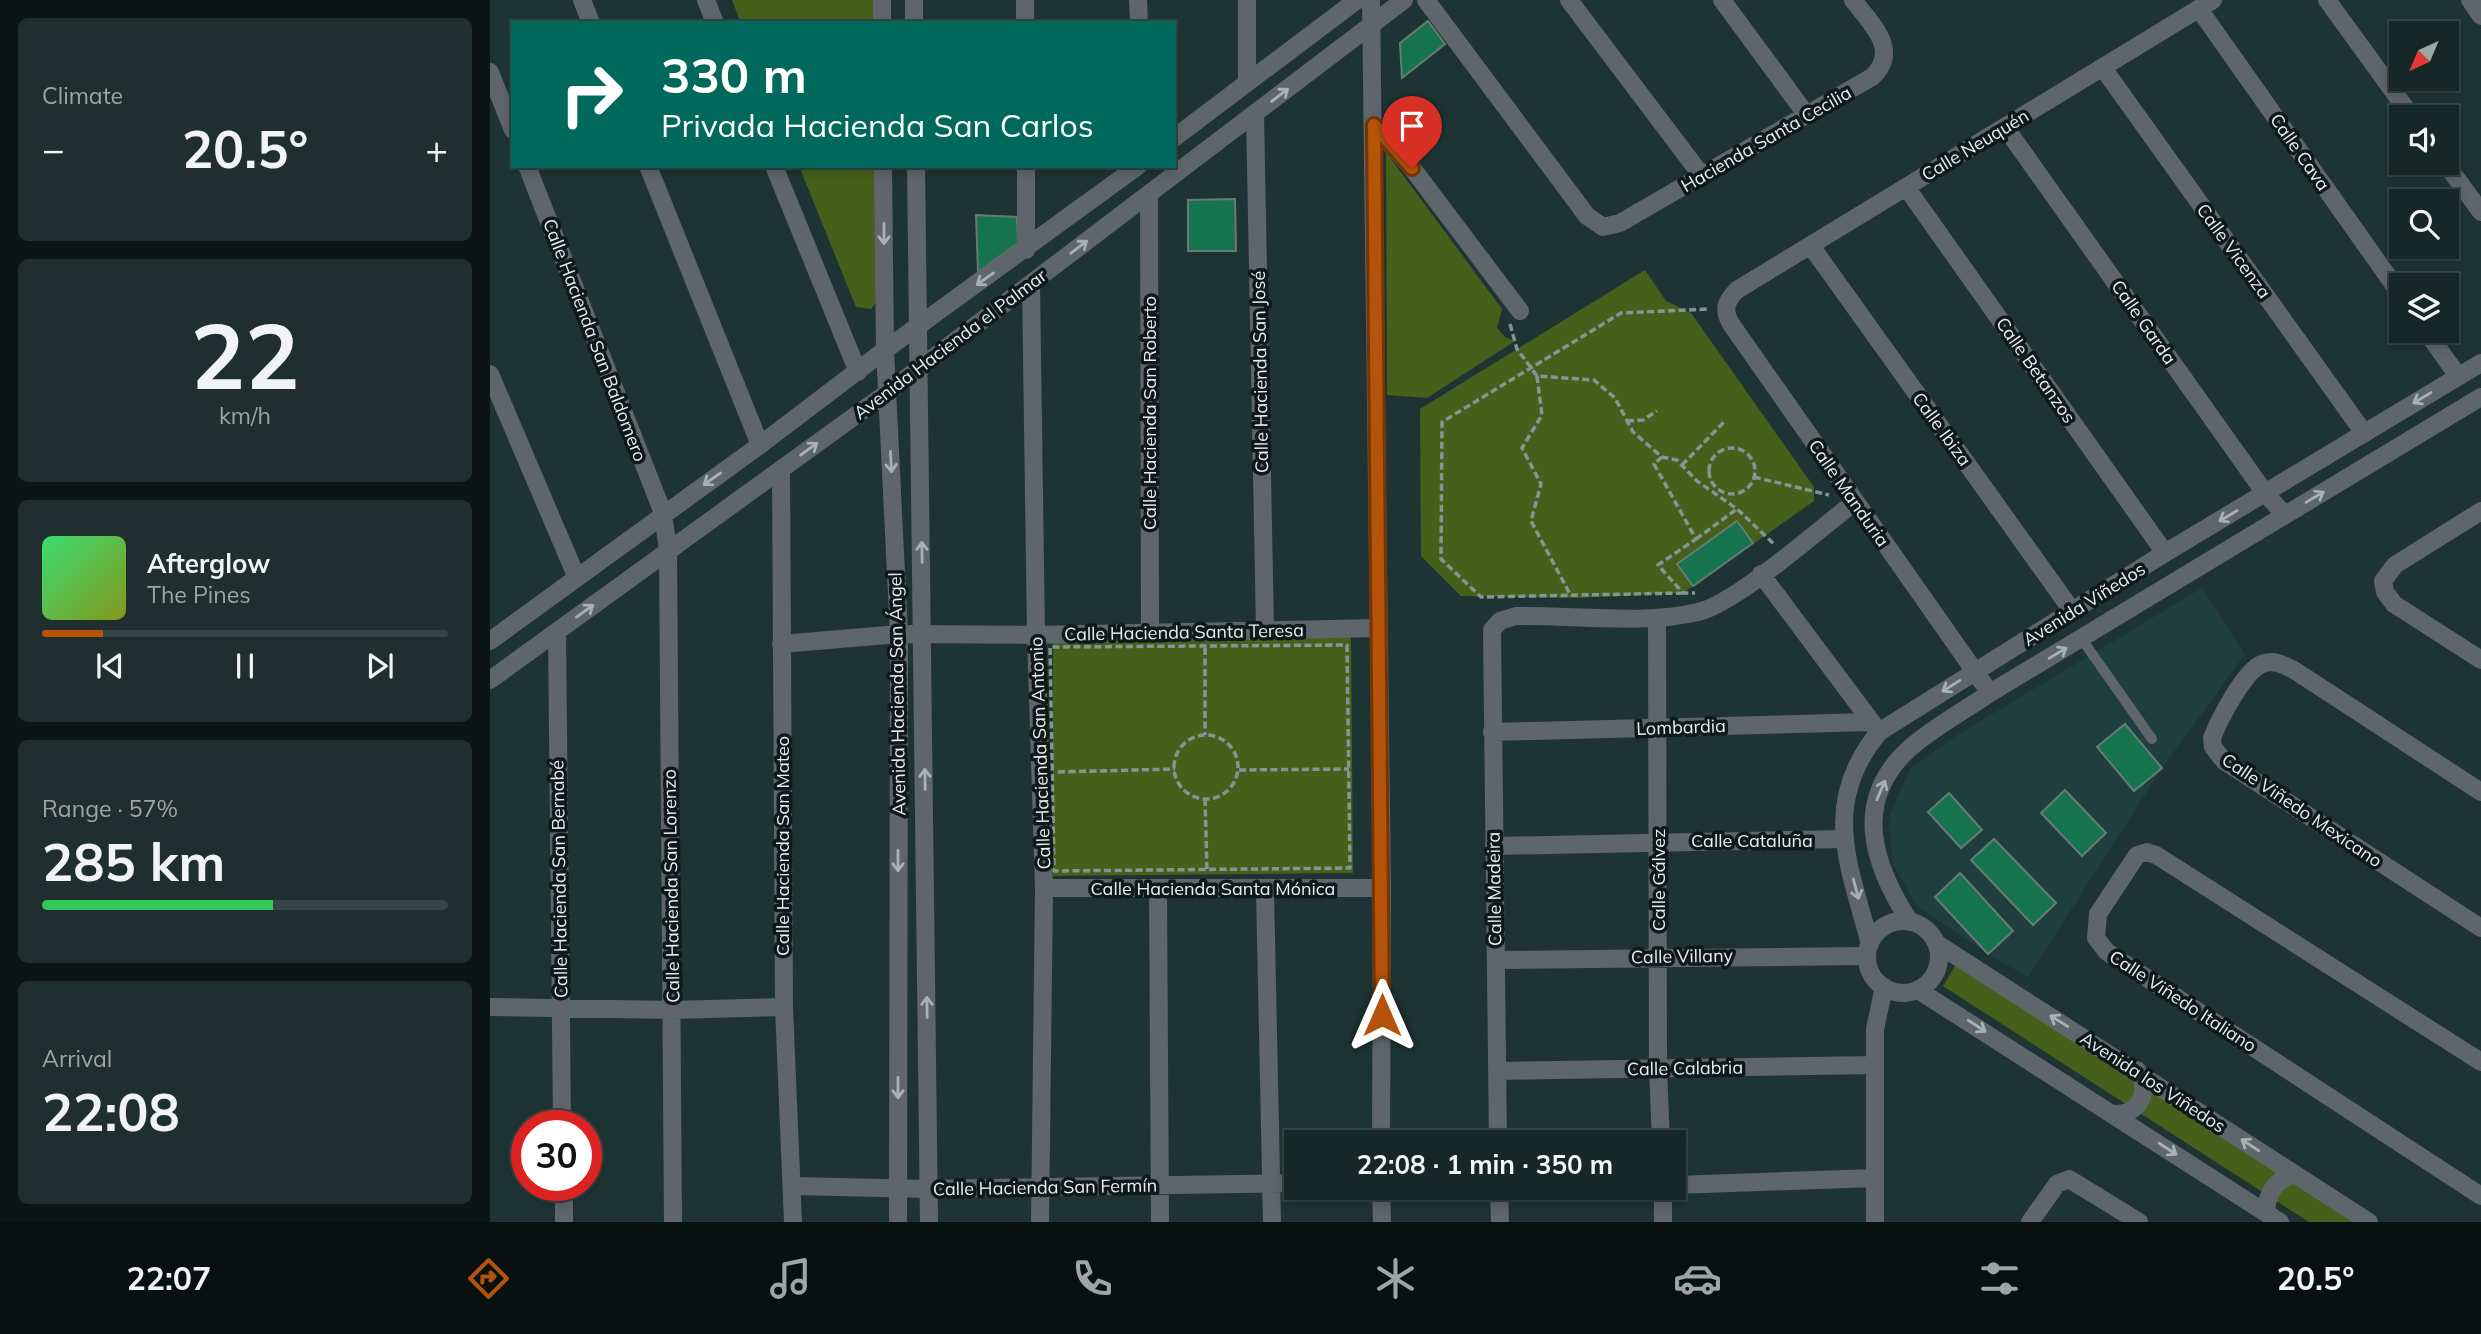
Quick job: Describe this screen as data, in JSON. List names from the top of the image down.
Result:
{
  "streets": {
    "street": [
      "Hacienda Santa Cecilia",
      "Calle Neuquén",
      "Calle Cava",
      "Calle Vicenza",
      "Calle Garda",
      "Calle Hacienda San Baldomero",
      "Avenida Hacienda el Palmar",
      "Calle Betanzos",
      "Calle Hacienda San José",
      "Calle Hacienda San Roberto",
      "Calle Ibiza",
      "Calle Manduria",
      "Avenida Viñedos",
      "Calle Hacienda Santa Teresa",
      "Avenida Hacienda San Ángel",
      "Lombardia",
      "Calle Hacienda San Antonio",
      "Calle Viñedo Mexicano",
      "Calle Cataluña",
      "Calle Hacienda San Mateo",
      "Calle Hacienda San Bernabé",
      "Calle Gálvez",
      "Calle Hacienda San Lorenzo",
      "Calle Hacienda Santa Mónica",
      "Calle Madeira",
      "Calle Villany",
      "Calle Viñedo Italiano",
      "Calle Calabria",
      "Avenida los Viñedos",
      "Calle Hacienda San Fermín"
    ]
  },
  "crossings": [
    ["Calle Neuquén", "Calle Cava"],
    ["Calle Neuquén", "Calle Vicenza"],
    ["Calle Neuquén", "Calle Garda"],
    ["Calle Neuquén", "Calle Betanzos"],
    ["Calle Neuquén", "Calle Ibiza"],
    ["Calle Neuquén", "Calle Manduria"],
    ["Calle Vicenza", "Avenida Viñedos"],
    ["Calle Garda", "Avenida Viñedos"],
    ["Calle Hacienda San Baldomero", "Avenida Hacienda el Palmar"],
    ["Calle Hacienda San Baldomero", "Calle Hacienda San Lorenzo"],
    ["Avenida Hacienda el Palmar", "Calle Hacienda San José"],
    ["Avenida Hacienda el Palmar", "Calle Hacienda San Roberto"],
    ["Avenida Hacienda el Palmar", "Avenida Hacienda San Ángel"],
    ["Avenida Hacienda el Palmar", "Calle Hacienda San Antonio"],
    ["Avenida Hacienda el Palmar", "Calle Hacienda San Mateo"],
    ["Avenida Hacienda el Palmar", "Calle Hacienda San Bernabé"],
    ["Avenida Hacienda el Palmar", "Calle Hacienda San Lorenzo"],
    ["Calle Betanzos", "Avenida Viñedos"],
    ["Calle Hacienda San José", "Calle Hacienda Santa Teresa"],
    ["Calle Hacienda San Roberto", "Calle Hacienda Santa Teresa"],
    ["Calle Ibiza", "Avenida Viñedos"],
    ["Calle Manduria", "Avenida Viñedos"],
    ["Avenida Viñedos", "Lombardia"],
    ["Avenida Viñedos", "Calle Cataluña"],
    ["Avenida Viñedos", "Calle Villany"],
    ["Avenida Viñedos", "Avenida los Viñedos"],
    ["Calle Hacienda Santa Teresa", "Avenida Hacienda San Ángel"],
    ["Calle Hacienda Santa Teresa", "Calle Hacienda San Antonio"],
    ["Calle Hacienda Santa Teresa", "Calle Hacienda San Mateo"],
    ["Avenida Hacienda San Ángel", "Calle Hacienda San Fermín"],
    ["Lombardia", "Calle Gálvez"],
    ["Lombardia", "Calle Madeira"],
    ["Calle Hacienda San Antonio", "Calle Hacienda Santa Mónica"],
    ["Calle Hacienda San Antonio", "Calle Hacienda San Fermín"],
    ["Calle Cataluña", "Calle Gálvez"],
    ["Calle Cataluña", "Calle Madeira"],
    ["Calle Hacienda San Mateo", "Calle Hacienda San Fermín"],
    ["Calle Gálvez", "Calle Madeira"],
    ["Calle Gálvez", "Calle Villany"],
    ["Calle Gálvez", "Calle Calabria"],
    ["Calle Madeira", "Calle Villany"],
    ["Calle Madeira", "Calle Calabria"],
    ["Calle Villany", "Avenida los Viñedos"]
  ],
  "north": "bottom left",
  "page": {
    "tile": [
      "Climate",
      ["22", "km/h"],
      ["Range · 57%", "285 km"],
      ["Arrival", "22:08"]
    ],
    "turn": ["330 m", "Privada Hacienda San Carlos"],
    "heat": ["−", "20.5°", "+"],
    "song": ["Afterglow", "The Pines"],
    "limit": "30",
    "trip": "22:08 · 1 min · 350 m",
    "tabs": ["22:07", "20.5°"]
  }
}
